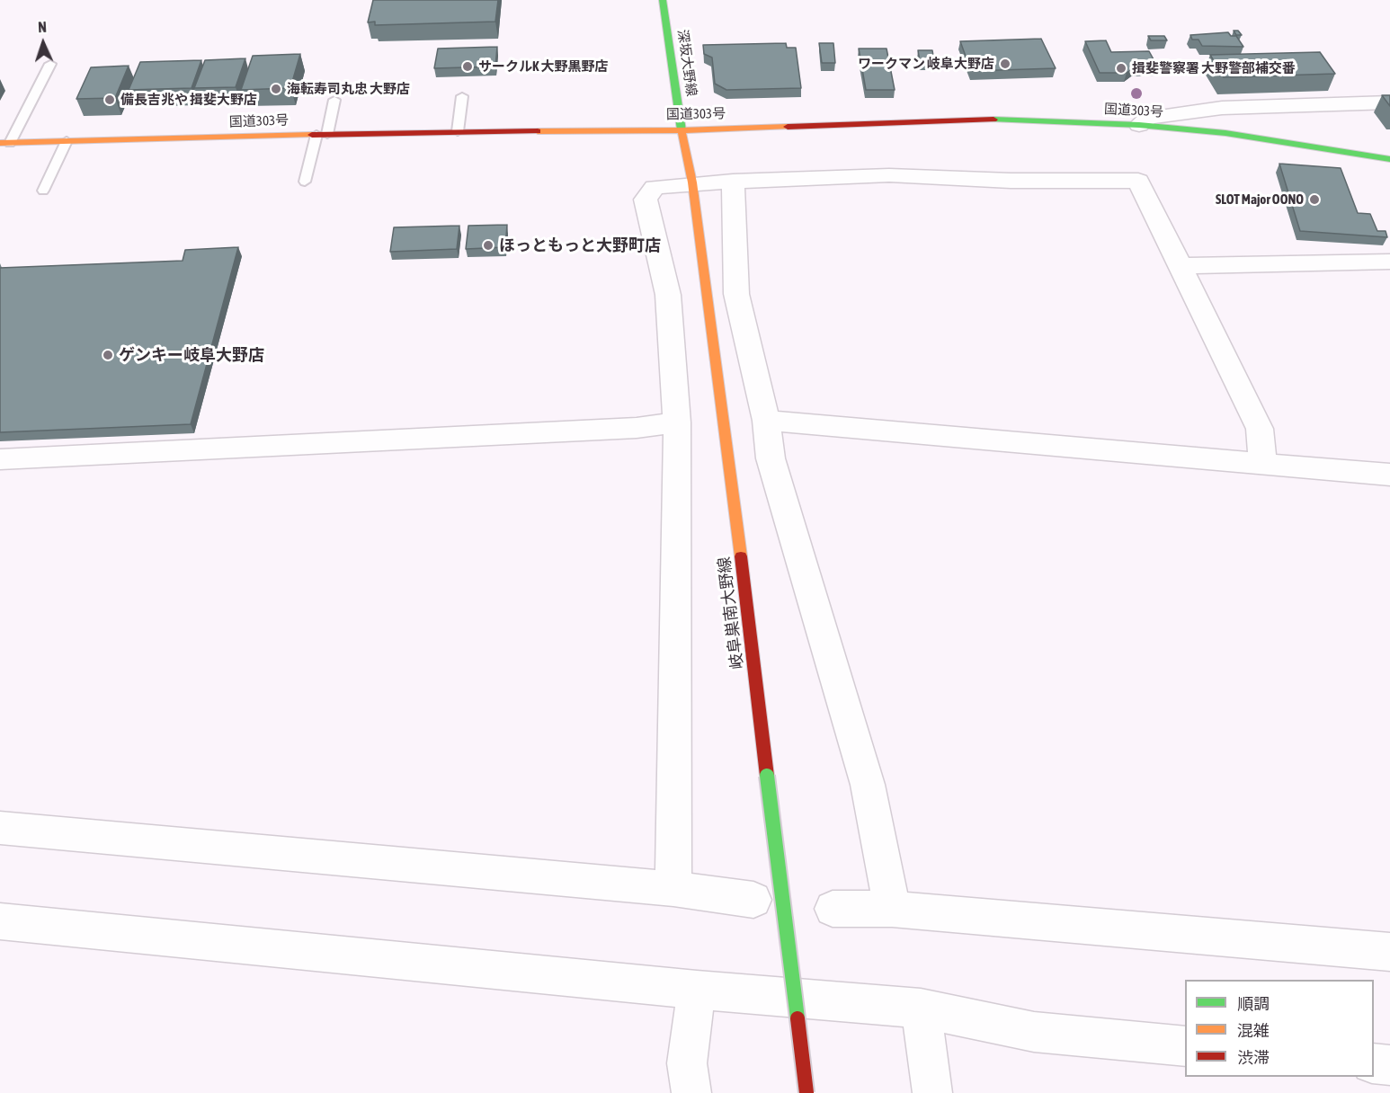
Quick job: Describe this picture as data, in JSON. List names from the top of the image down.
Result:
{
  "streets": {
    "main road": ["深坂大野線", "国道303号", "岐阜巣南大野線"]
  },
  "crossings": [
    ["深坂大野線", "国道303号"],
    ["深坂大野線", "岐阜巣南大野線"],
    ["国道303号", "岐阜巣南大野線"]
  ],
  "places": [
    "ワークマン 岐阜大野店",
    "サークルK 大野黒野店",
    "揖斐警察署 大野警部補交番",
    "海転寿司丸忠 大野店",
    "備長吉兆や 揖斐大野店",
    "SLOT Major OONO",
    "ほっともっと大野町店",
    "ゲンキー岐阜大野店"
  ],
  "legend": ["順調", "混雑", "渋滞"],
  "north": "top"
}
